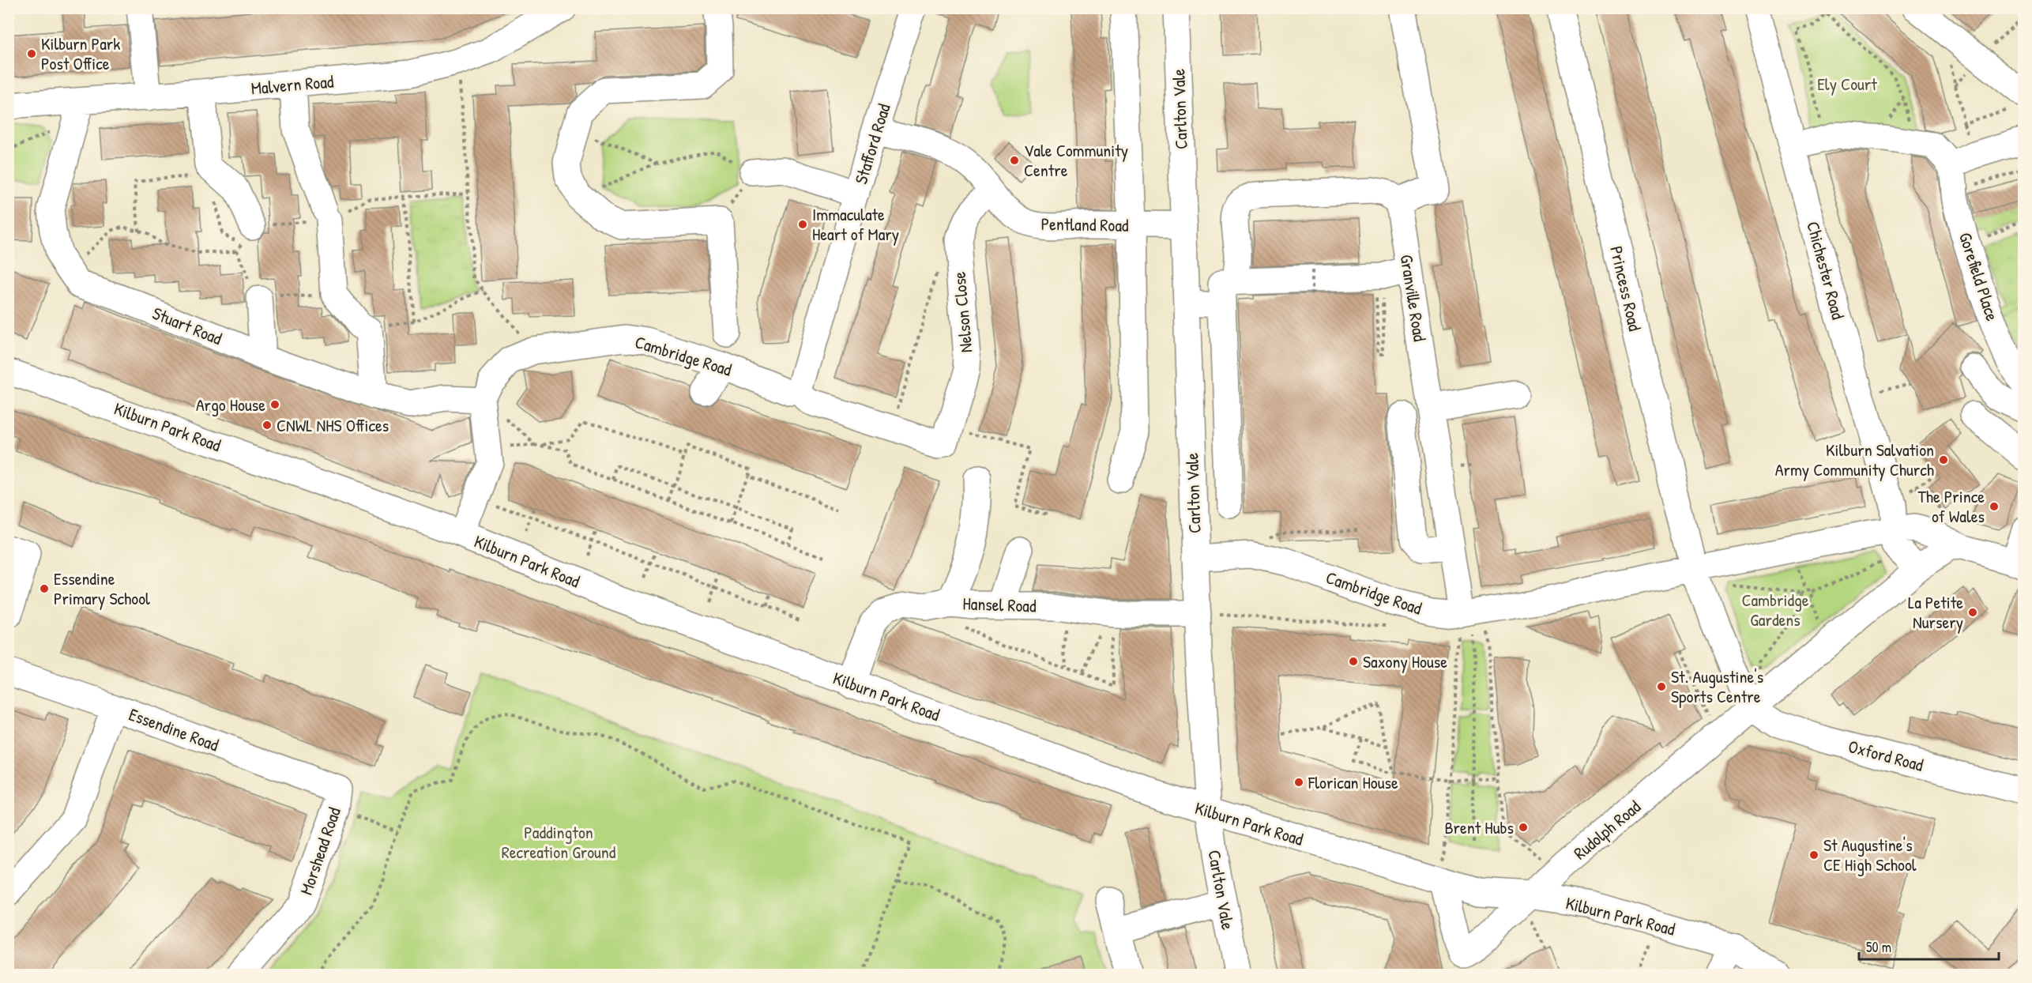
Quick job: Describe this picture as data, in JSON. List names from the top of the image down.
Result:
{
  "streets": {
    "street": [
      "Malvern Road",
      "Carlton Vale",
      "Stafford Road",
      "Pentland Road",
      "Chichester Road",
      "Gorefield Place",
      "Princess Road",
      "Granville Road",
      "Nelson Close",
      "Stuart Road",
      "Cambridge Road",
      "Kilburn Park Road",
      "Hansel Road",
      "Essendine Road",
      "Oxford Road",
      "Rudolph Road",
      "Morshead Road"
    ]
  },
  "crossings": [
    ["Malvern Road", "Stuart Road"],
    ["Carlton Vale", "Pentland Road"],
    ["Carlton Vale", "Cambridge Road"],
    ["Carlton Vale", "Kilburn Park Road"],
    ["Carlton Vale", "Hansel Road"],
    ["Stafford Road", "Pentland Road"],
    ["Stafford Road", "Cambridge Road"],
    ["Pentland Road", "Nelson Close"],
    ["Princess Road", "Cambridge Road"],
    ["Granville Road", "Cambridge Road"],
    ["Stuart Road", "Cambridge Road"],
    ["Kilburn Park Road", "Hansel Road"],
    ["Kilburn Park Road", "Rudolph Road"],
    ["Essendine Road", "Morshead Road"],
    ["Oxford Road", "Rudolph Road"]
  ],
  "parks": ["Ely Court", "Cambridge Gardens", "Paddington Recreation Ground"],
  "places": [
    "Kilburn Park Post Office",
    "Vale Community Centre",
    "Immaculate Heart of Mary",
    "Argo House",
    "CNWL NHS Offices",
    "Kilburn Salvation Army Community Church",
    "The Prince of Wales",
    "Essendine Primary School",
    "La Petite Nursery",
    "Saxony House",
    "St. Augustine's Sports Centre",
    "Florican House",
    "Brent Hubs",
    "St Augustine's CE High School"
  ],
  "scale_bar": "50 m"
}
